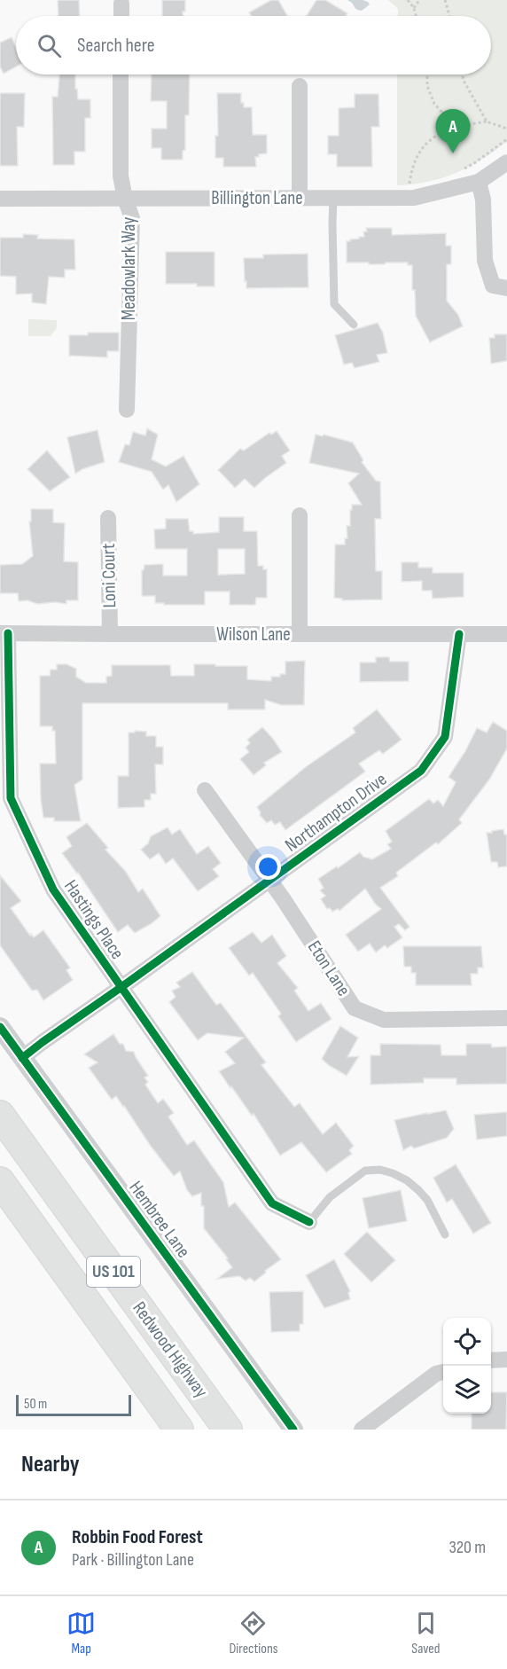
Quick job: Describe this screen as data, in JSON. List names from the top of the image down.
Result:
{
  "streets": {
    "highway": ["US 101", "Redwood Highway"],
    "street": [
      "Billington Lane",
      "Meadowlark Way",
      "Loni Court",
      "Wilson Lane",
      "Northampton Drive",
      "Hastings Place",
      "Eton Lane",
      "Hembree Lane"
    ]
  },
  "crossings": [
    ["Billington Lane", "Meadowlark Way"],
    ["Loni Court", "Wilson Lane"],
    ["Wilson Lane", "Northampton Drive"],
    ["Wilson Lane", "Hastings Place"],
    ["Northampton Drive", "Hastings Place"],
    ["Northampton Drive", "Eton Lane"],
    ["Northampton Drive", "Hembree Lane"]
  ],
  "scale_bar": "50 m",
  "page": {
    "search": "Search here",
    "pins": "A",
    "scale": "50 m",
    "heading": "Nearby",
    "list": [
      {
        "mark": "A",
        "name": "Robbin Food Forest",
        "note": "Park · Billington Lane",
        "value": "320 m"
      }
    ],
    "nav": ["Map", "Directions", "Saved"]
  }
}
